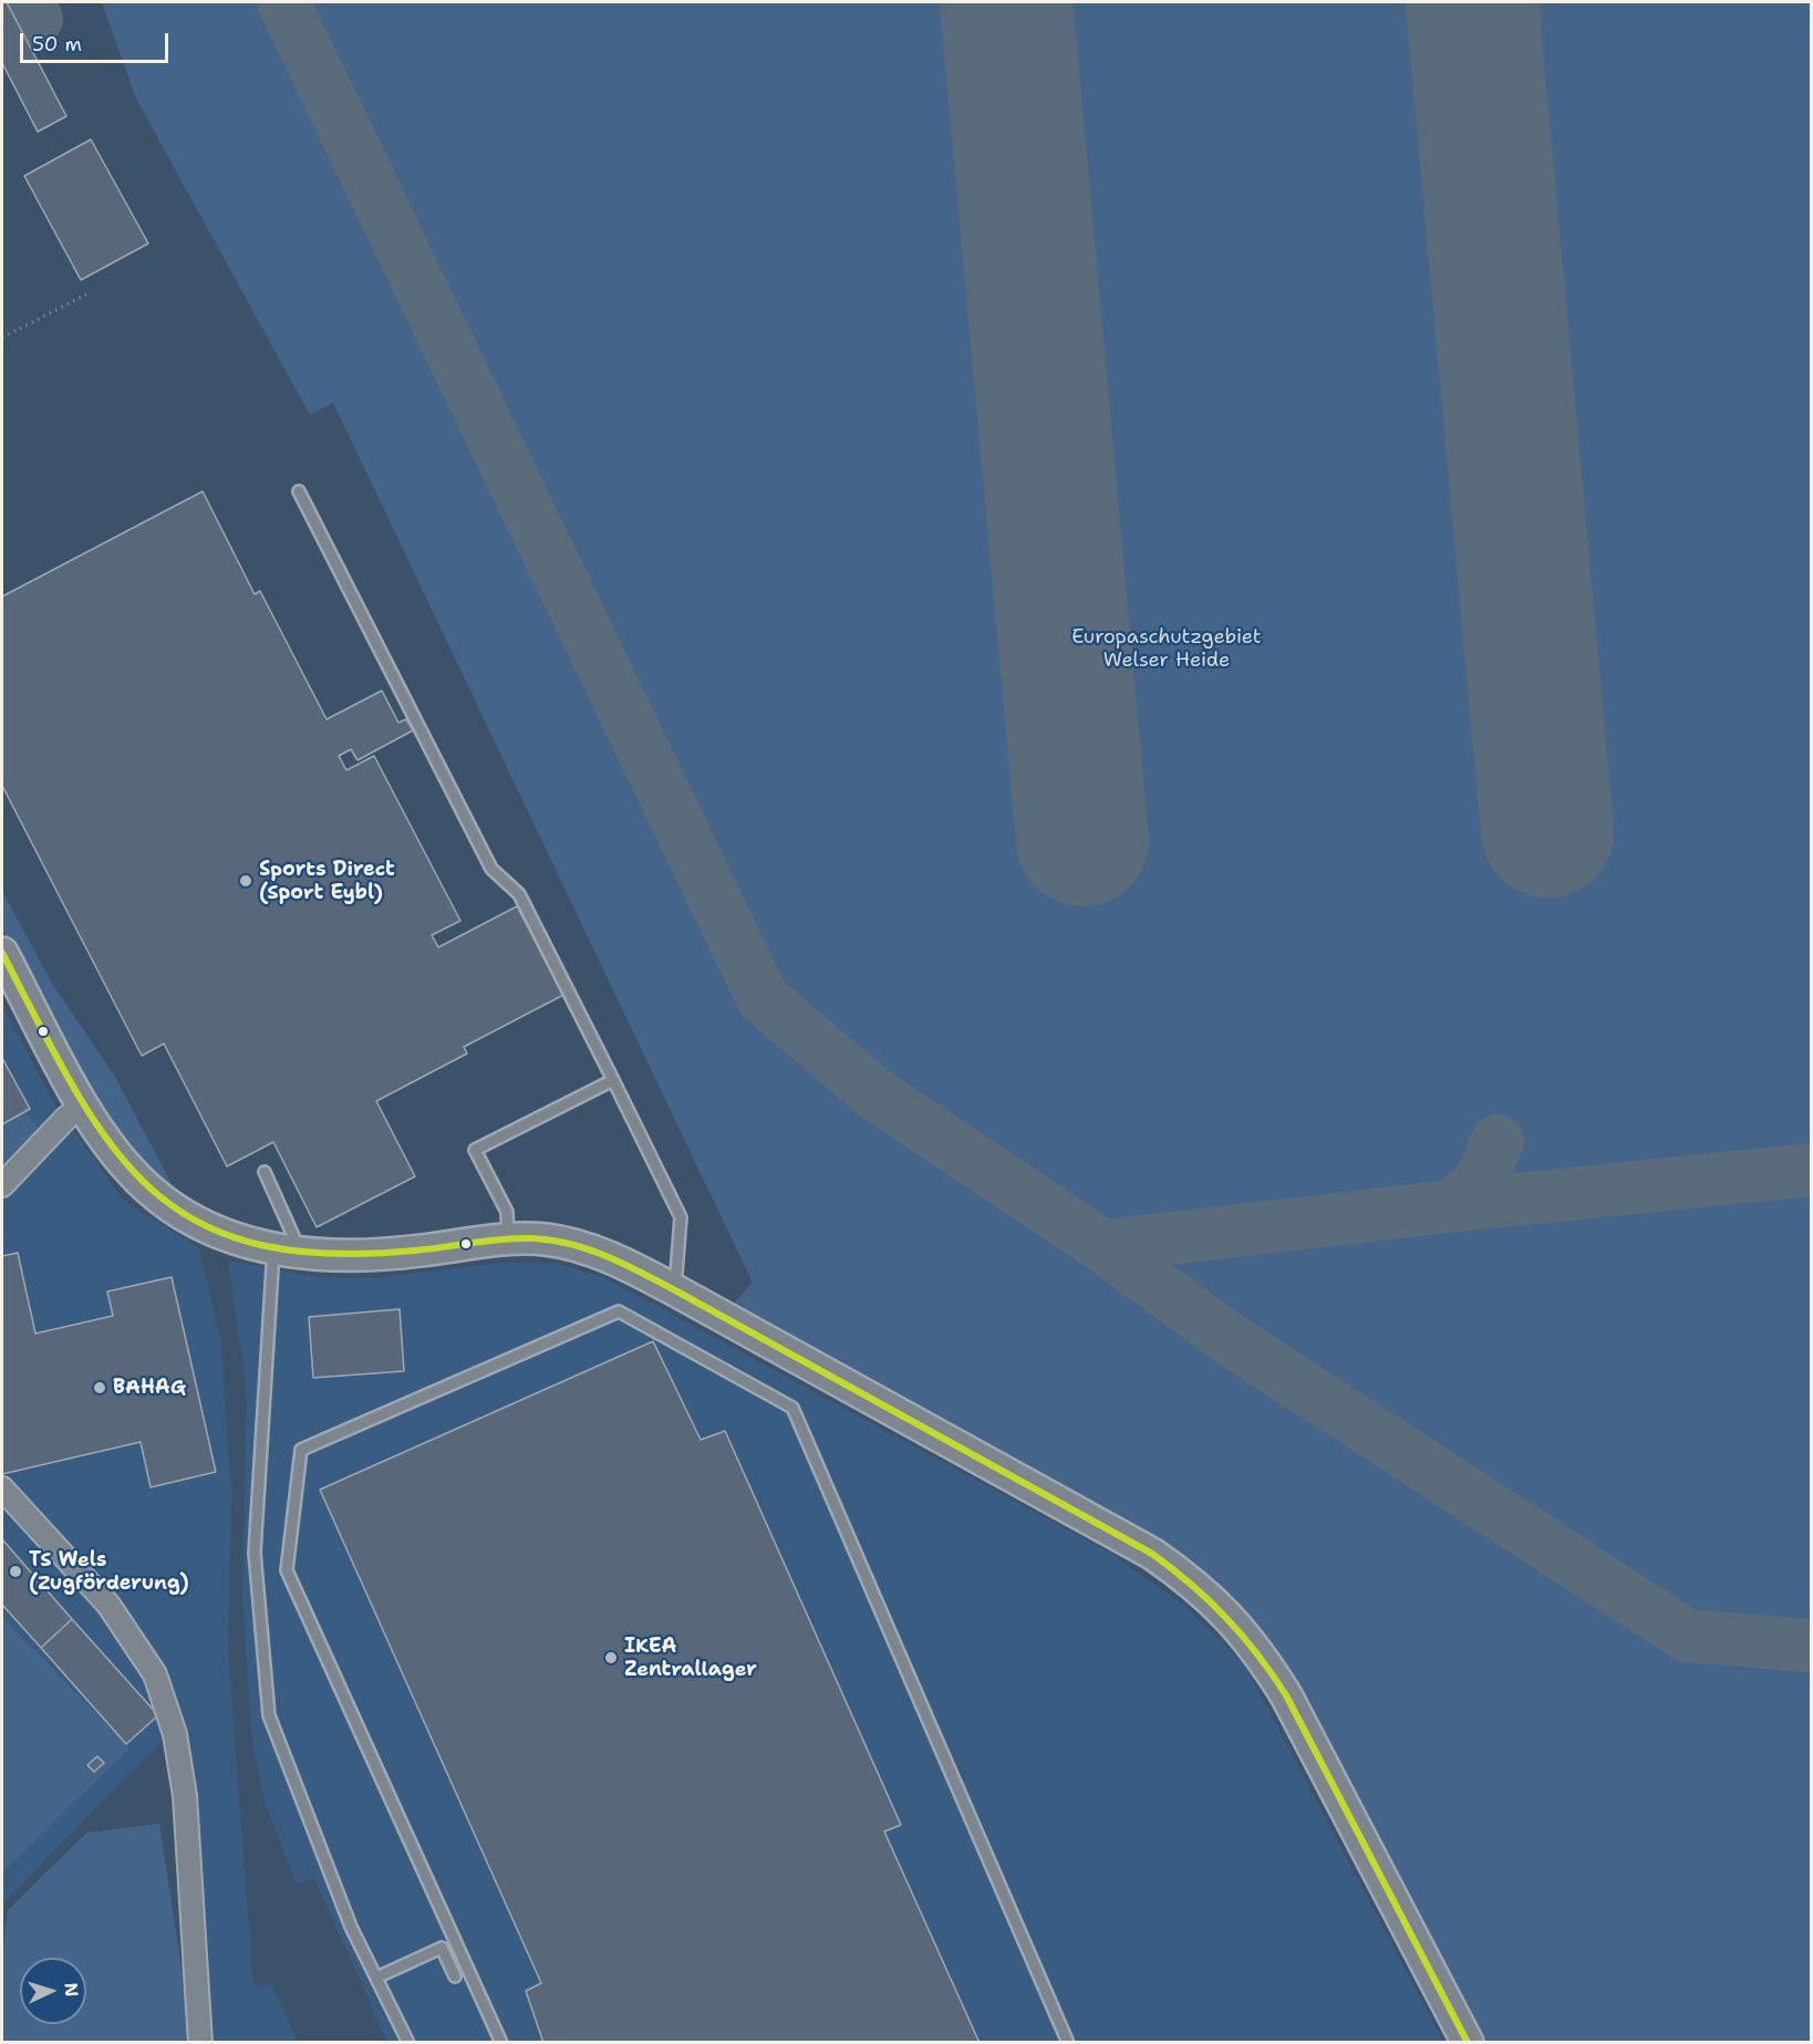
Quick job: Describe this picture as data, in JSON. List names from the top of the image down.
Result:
{
  "parks": ["Europaschutzgebiet Welser Heide"],
  "places": [
    "Sports Direct (Sport Eybl)",
    "BAHAG",
    "TS Wels (Zugförderung)",
    "IKEA Zentrallager"
  ],
  "scale_bar": "50 m",
  "north": "right"
}
